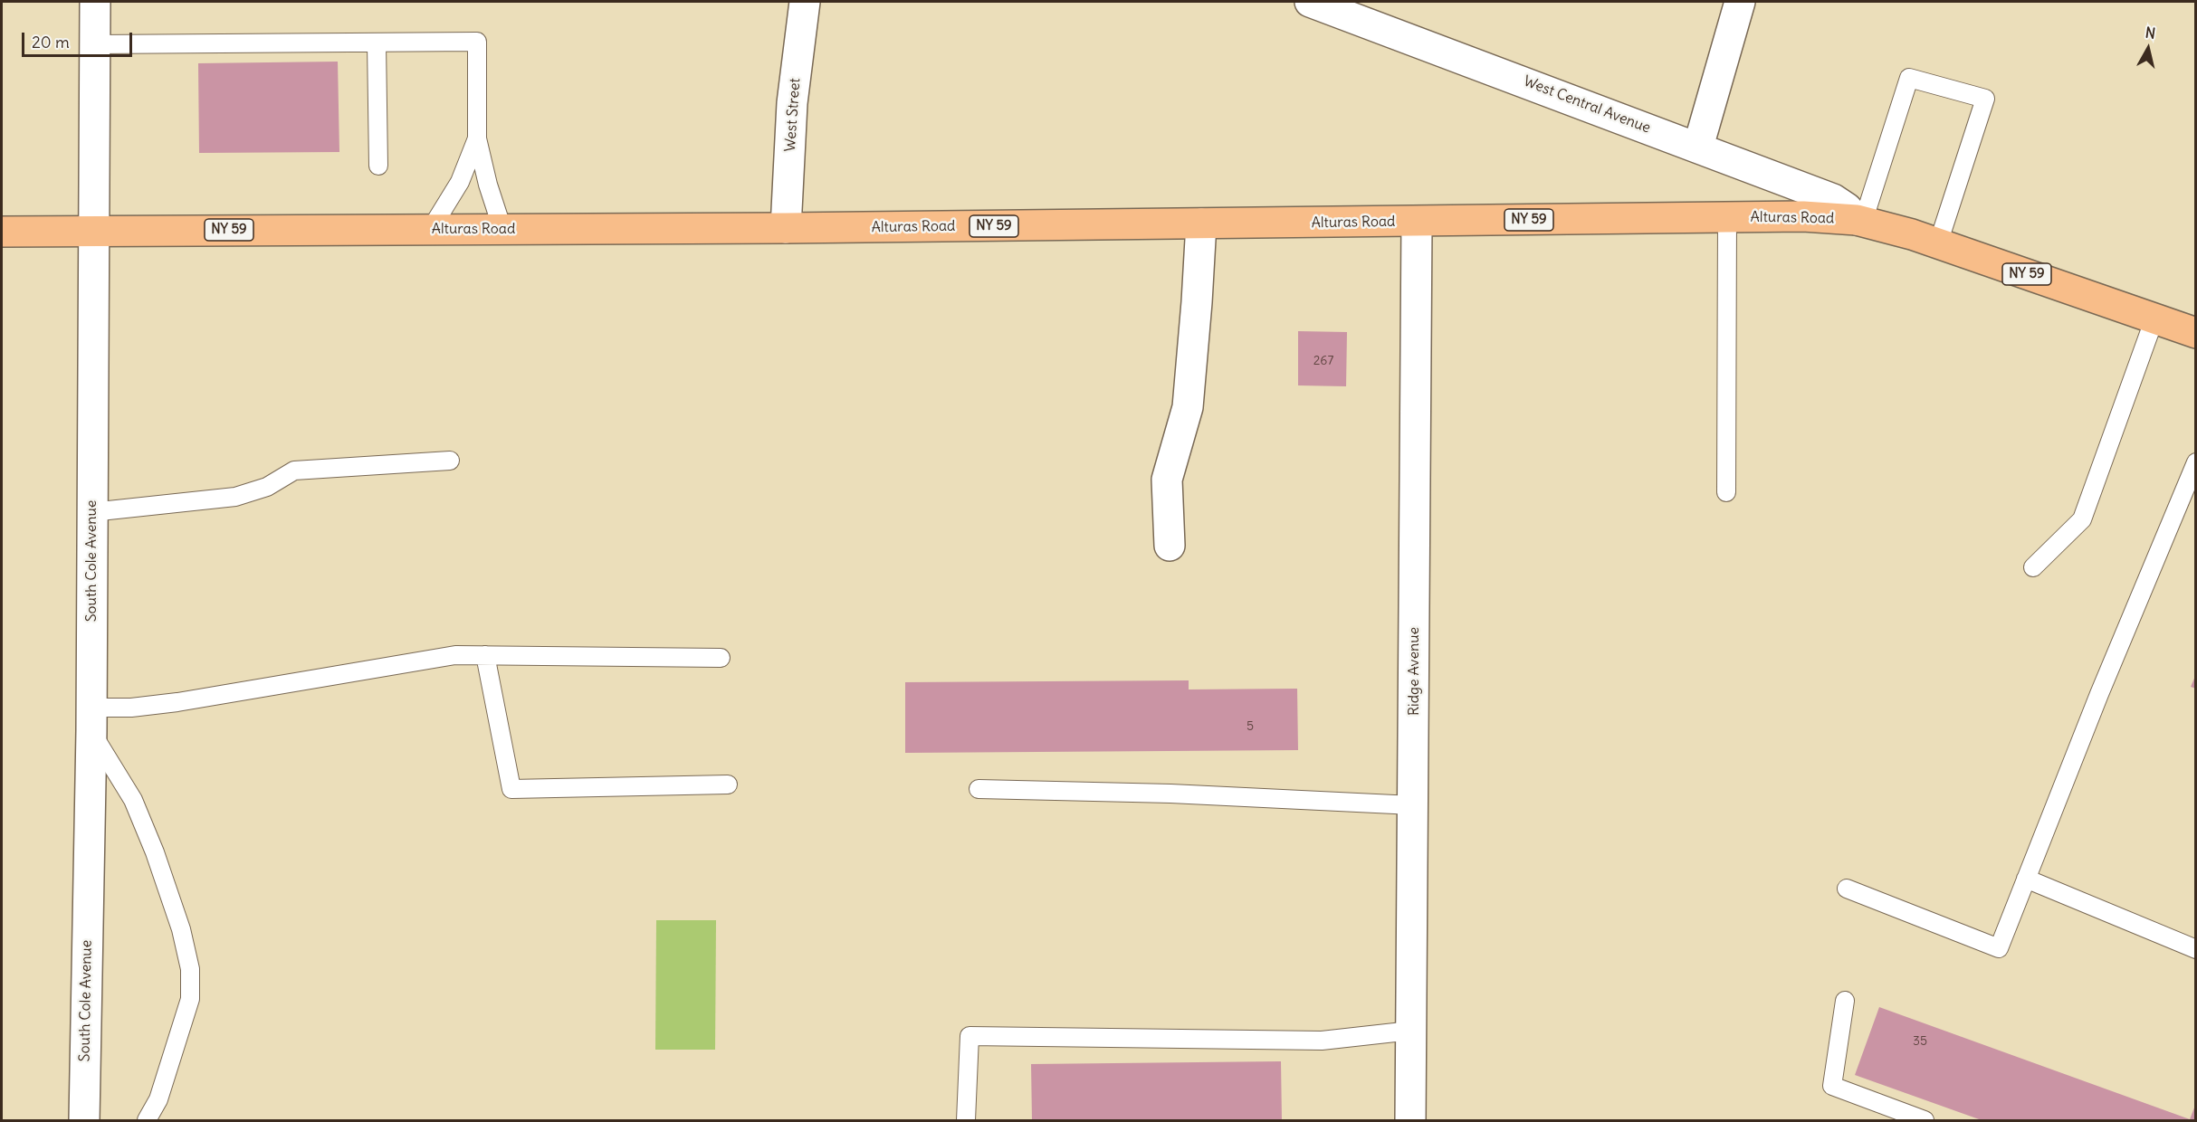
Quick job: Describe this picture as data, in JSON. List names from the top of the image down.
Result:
{
  "streets": {
    "main road": ["Alturas Road", "NY 59"],
    "street": [
      "West Central Avenue",
      "West Street",
      "South Cole Avenue",
      "Ridge Avenue"
    ]
  },
  "crossings": [
    ["West Central Avenue", "Alturas Road"],
    ["West Central Avenue", "NY 59"],
    ["West Street", "Alturas Road"],
    ["Alturas Road", "NY 59"],
    ["Alturas Road", "South Cole Avenue"],
    ["Alturas Road", "Ridge Avenue"]
  ],
  "house_numbers": ["267", "5", "35"],
  "scale_bar": "20 m",
  "north": "top"
}
